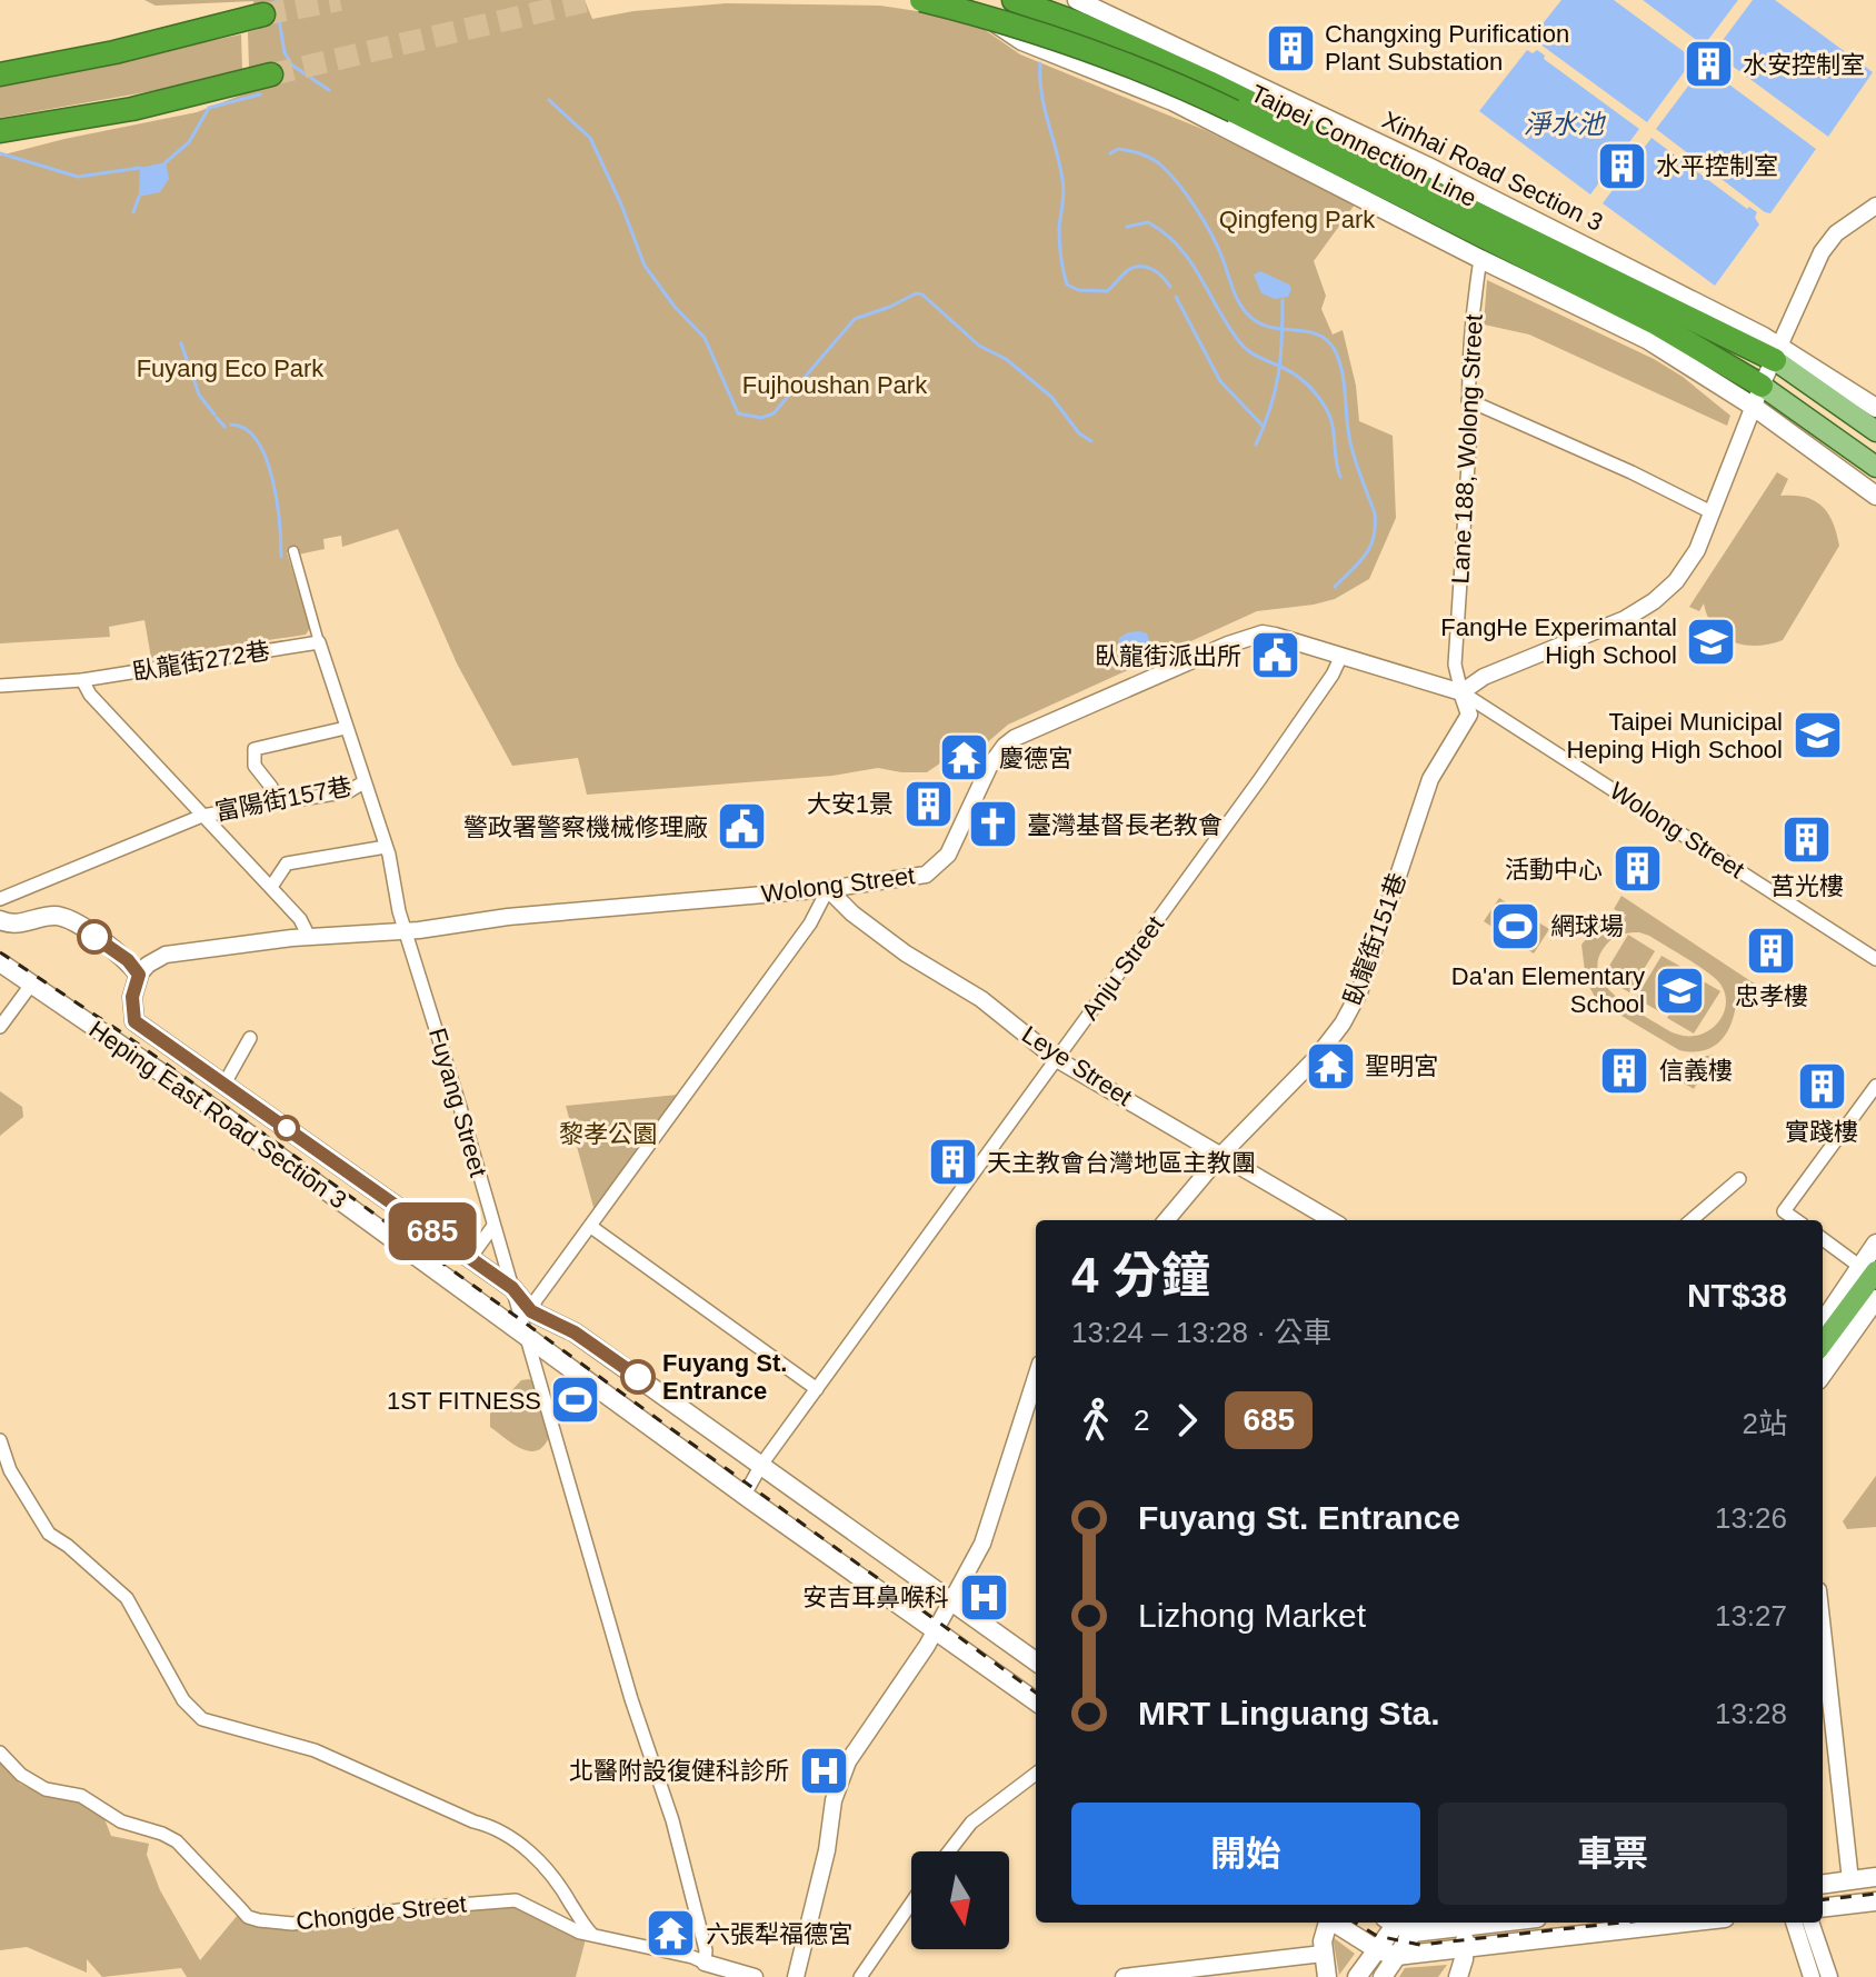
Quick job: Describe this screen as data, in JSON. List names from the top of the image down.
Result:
{
  "streets": {
    "highway": ["Taipei Connection Line"],
    "main road": ["Xinhai Road Section 3", "Heping East Road Section 3"],
    "street": [
      "Lane 188, Wolong Street",
      "臥龍街272巷",
      "富陽街157巷",
      "Wolong Street",
      "臥龍街151巷",
      "Anju Street",
      "Leye Street",
      "Fuyang Street",
      "Chongde Street"
    ]
  },
  "crossings": [
    ["Taipei Connection Line", "Xinhai Road Section 3"],
    ["Lane 188, Wolong Street", "Wolong Street"],
    ["Lane 188, Wolong Street", "臥龍街151巷"],
    ["臥龍街272巷", "Fuyang Street"],
    ["富陽街157巷", "Fuyang Street"],
    ["Wolong Street", "臥龍街151巷"],
    ["Wolong Street", "Anju Street"],
    ["Wolong Street", "Leye Street"],
    ["Wolong Street", "Fuyang Street"],
    ["Wolong Street", "Heping East Road Section 3"],
    ["臥龍街151巷", "Leye Street"],
    ["Anju Street", "Leye Street"],
    ["Anju Street", "Heping East Road Section 3"],
    ["Fuyang Street", "Heping East Road Section 3"],
    ["Fuyang Street", "Chongde Street"]
  ],
  "water": ["淨水池"],
  "parks": [
    "Qingfeng Park",
    "Fuyang Eco Park",
    "Fujhoushan Park",
    "黎孝公園"
  ],
  "places": {
    "building": [
      "Changxing Purification Plant Substation",
      "水安控制室",
      "水平控制室",
      "大安1景",
      "莒光樓",
      "活動中心",
      "忠孝樓",
      "信義樓",
      "實踐樓",
      "天主教會台灣地區主教團"
    ],
    "school or university": ["FangHe Experimantal High School", "Taipei Municipal Heping High School", "Da'an Elementary School"],
    "public building": ["臥龍街派出所", "警政署警察機械修理廠"],
    "temple": ["慶德宮", "聖明宮", "六張犁福德宮"],
    "church": ["臺灣基督長老教會"],
    "sports": ["網球場", "1ST FITNESS"],
    "other": ["Fuyang St. Entrance"],
    "hospital": ["安吉耳鼻喉科", "北醫附設復健科診所"]
  },
  "lines": ["bus line 685"],
  "north": "bottom",
  "page": {
    "on_map": "685",
    "heading": ["4 分鐘", "13:24 – 13:28 · 公車", "NT$38"],
    "legs": ["2", "685", "2站"],
    "list": [
      {
        "name": "Fuyang St. Entrance",
        "value": "13:26"
      },
      {
        "name": "Lizhong Market",
        "value": "13:27"
      },
      {
        "name": "MRT Linguang Sta.",
        "value": "13:28"
      }
    ],
    "buttons": ["開始", "車票"]
  }
}
